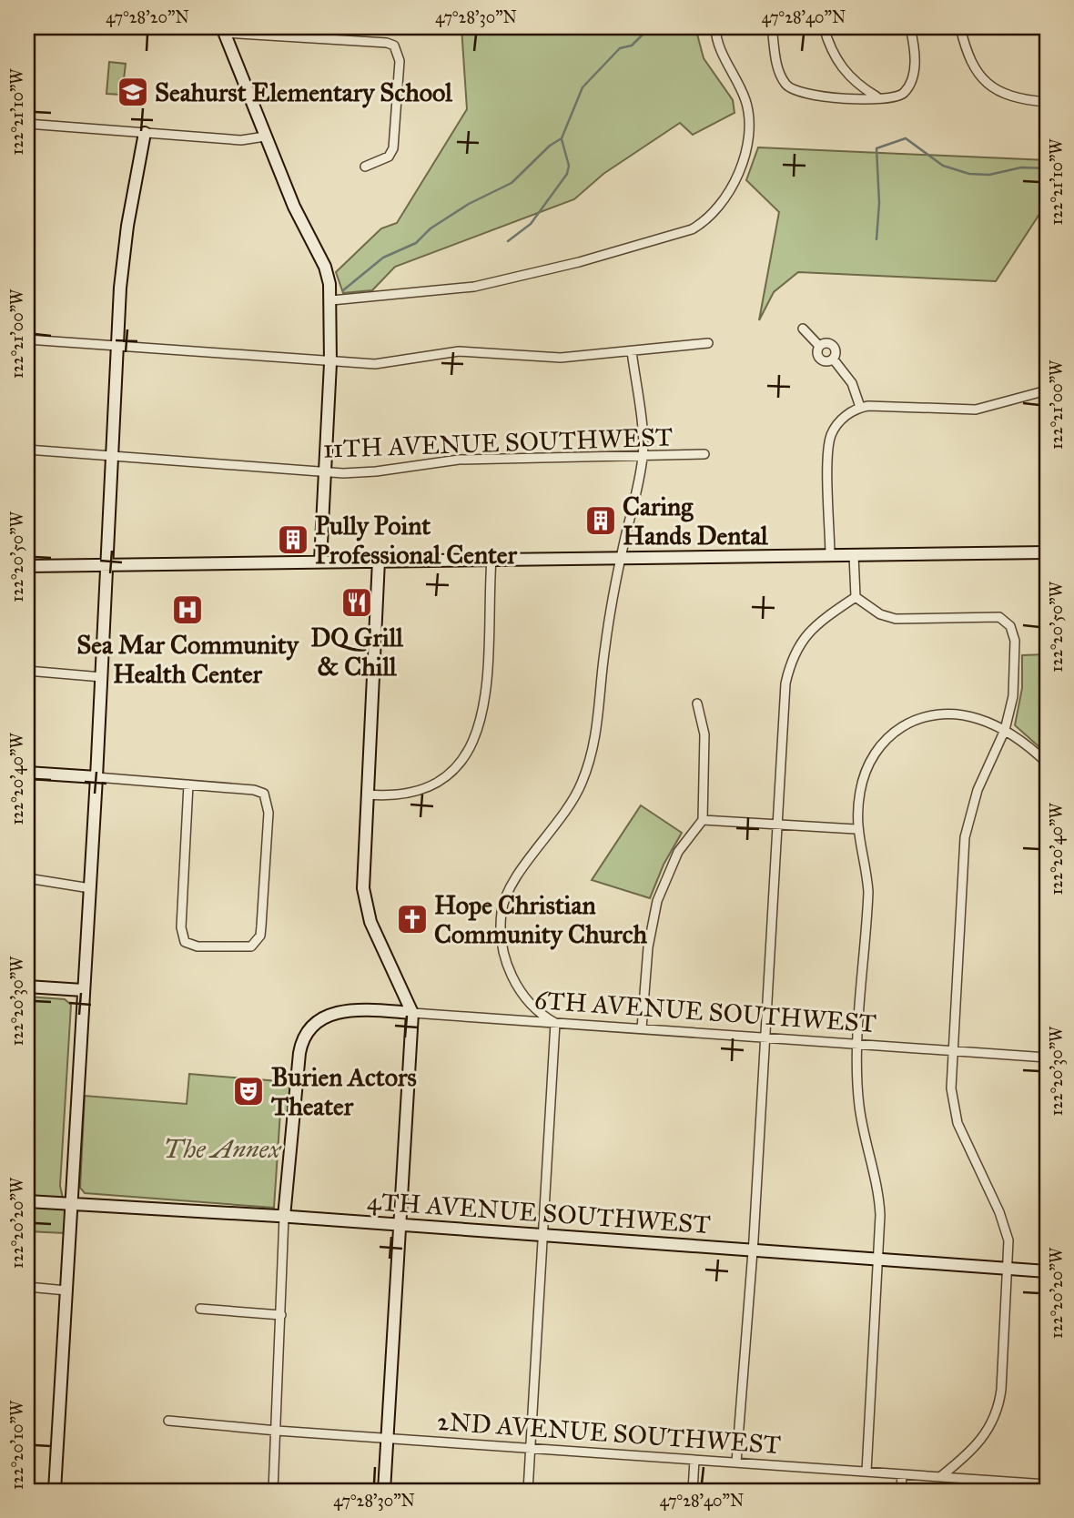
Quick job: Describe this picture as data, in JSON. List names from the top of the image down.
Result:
{
  "streets": {
    "street": [
      "11TH AVENUE SOUTHWEST",
      "6TH AVENUE SOUTHWEST",
      "4TH AVENUE SOUTHWEST",
      "2ND AVENUE SOUTHWEST"
    ]
  },
  "crossings": [
    ["6TH AVENUE SOUTHWEST", "4TH AVENUE SOUTHWEST"]
  ],
  "parks": ["The Annex"],
  "places": {
    "school or university": ["Seahurst Elementary School"],
    "building": ["Caring Hands Dental", "Pully Point Professional Center"],
    "restaurant": ["DQ Grill & Chill"],
    "hospital": ["Sea Mar Community Health Center"],
    "church": ["Hope Christian Community Church"],
    "theatre": ["Burien Actors Theater"]
  },
  "coordinates": [
    "47°28'20\"N",
    "47°28'30\"N",
    "47°28'40\"N",
    "122°21'10\"W",
    "122°21'00\"W",
    "122°20'50\"W",
    "122°20'40\"W",
    "122°20'30\"W",
    "122°20'20\"W",
    "122°20'10\"W"
  ]
}
